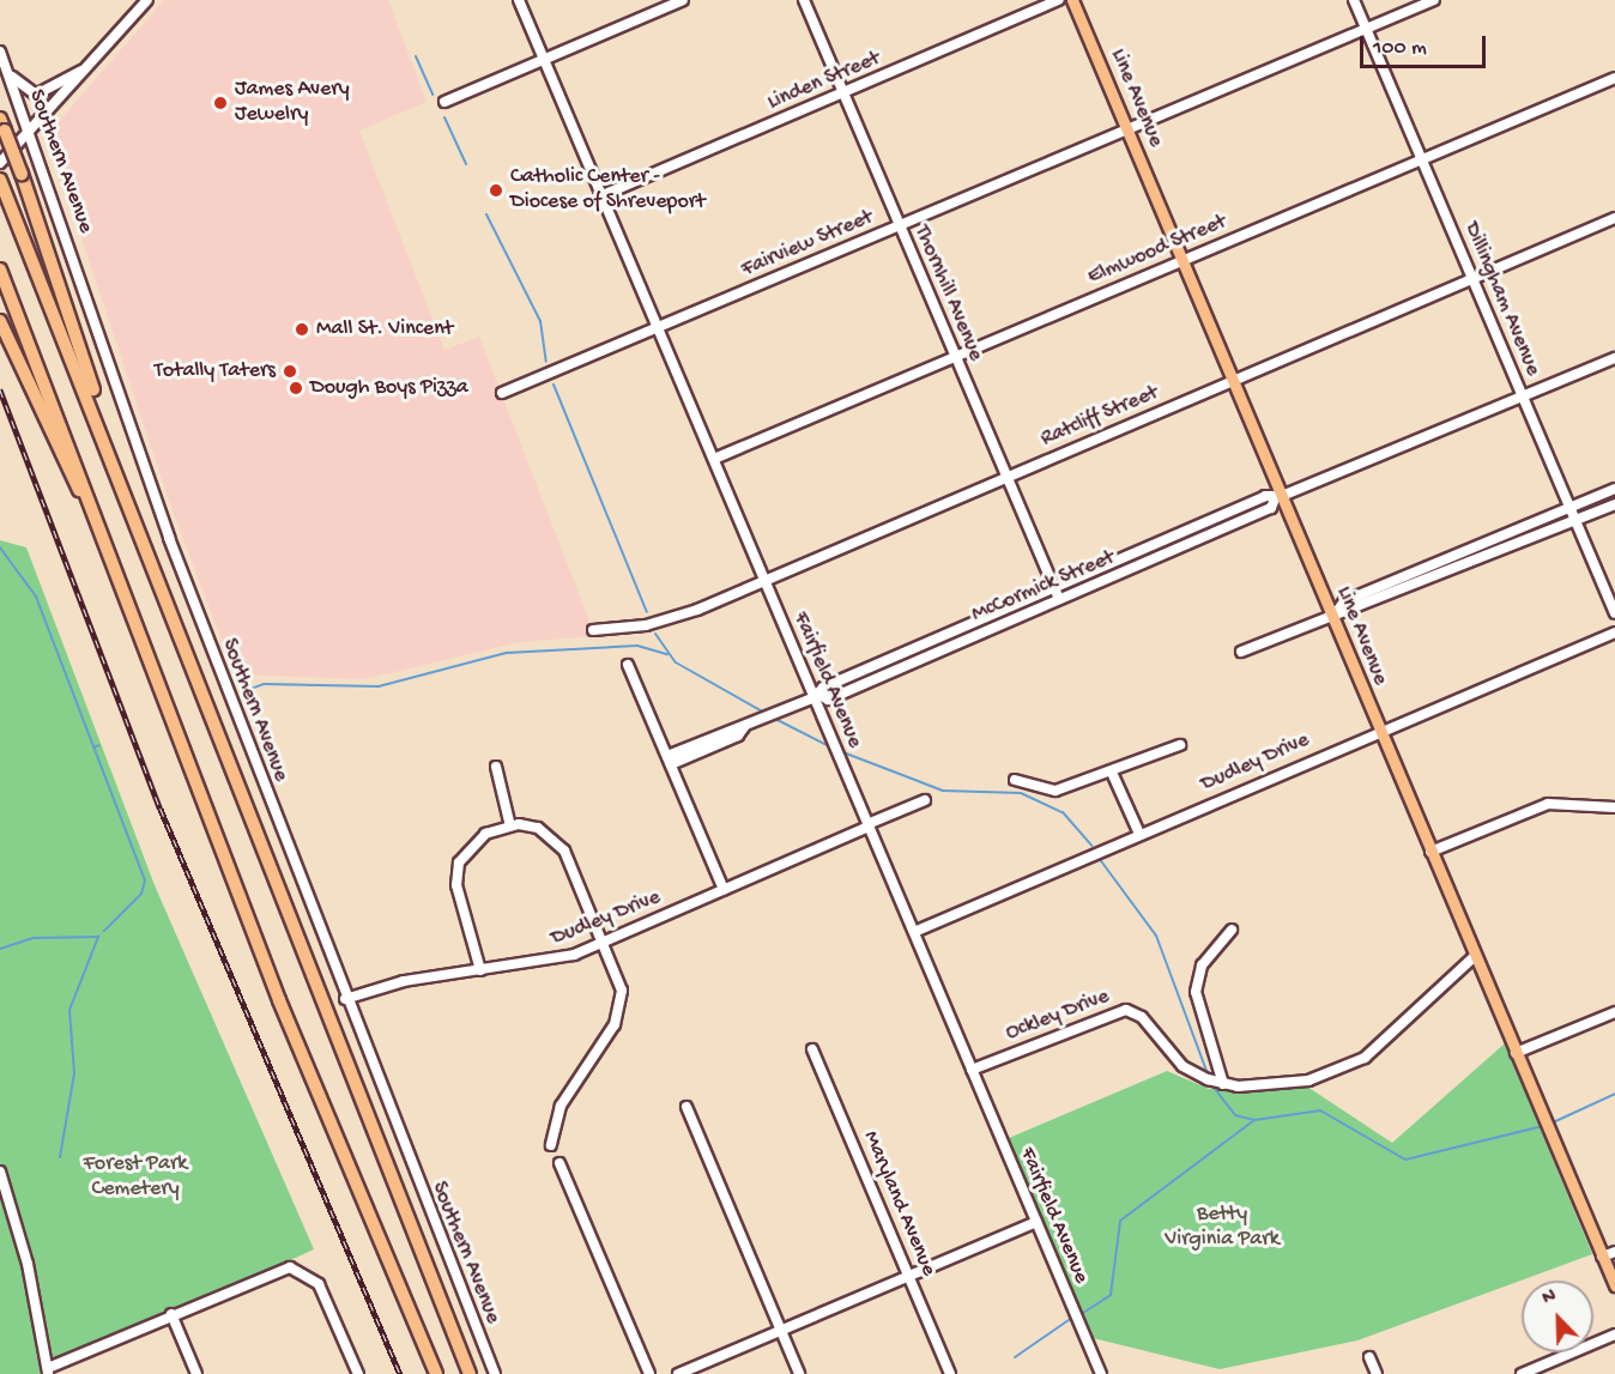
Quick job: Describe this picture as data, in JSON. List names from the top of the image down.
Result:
{
  "streets": {
    "main road": ["Line Avenue"],
    "street": [
      "Linden Street",
      "Southern Avenue",
      "Fairview Street",
      "Elmwood Street",
      "Thornhill Avenue",
      "Dillingham Avenue",
      "Ratcliff Street",
      "McCormick Street",
      "Fairfield Avenue",
      "Dudley Drive",
      "Ockley Drive",
      "Maryland Avenue"
    ]
  },
  "crossings": [
    ["Linden Street", "Thornhill Avenue"],
    ["Linden Street", "Fairfield Avenue"],
    ["Line Avenue", "Fairview Street"],
    ["Line Avenue", "Elmwood Street"],
    ["Line Avenue", "Ratcliff Street"],
    ["Line Avenue", "McCormick Street"],
    ["Line Avenue", "Dudley Drive"],
    ["Line Avenue", "Ockley Drive"],
    ["Southern Avenue", "Dudley Drive"],
    ["Fairview Street", "Thornhill Avenue"],
    ["Fairview Street", "Dillingham Avenue"],
    ["Fairview Street", "Fairfield Avenue"],
    ["Elmwood Street", "Thornhill Avenue"],
    ["Elmwood Street", "Dillingham Avenue"],
    ["Elmwood Street", "Fairfield Avenue"],
    ["Thornhill Avenue", "Ratcliff Street"],
    ["Thornhill Avenue", "McCormick Street"],
    ["Dillingham Avenue", "Ratcliff Street"],
    ["Dillingham Avenue", "McCormick Street"],
    ["Ratcliff Street", "Fairfield Avenue"],
    ["McCormick Street", "Fairfield Avenue"],
    ["Fairfield Avenue", "Dudley Drive"],
    ["Fairfield Avenue", "Ockley Drive"]
  ],
  "parks": ["Forest Park Cemetery", "Betty Virginia Park"],
  "places": [
    "James Avery Jewelry",
    "Catholic Center - Diocese of Shreveport",
    "Mall St. Vincent",
    "Totally Taters",
    "Dough Boys Pizza"
  ],
  "scale_bar": "100 m",
  "north": "top left"
}
